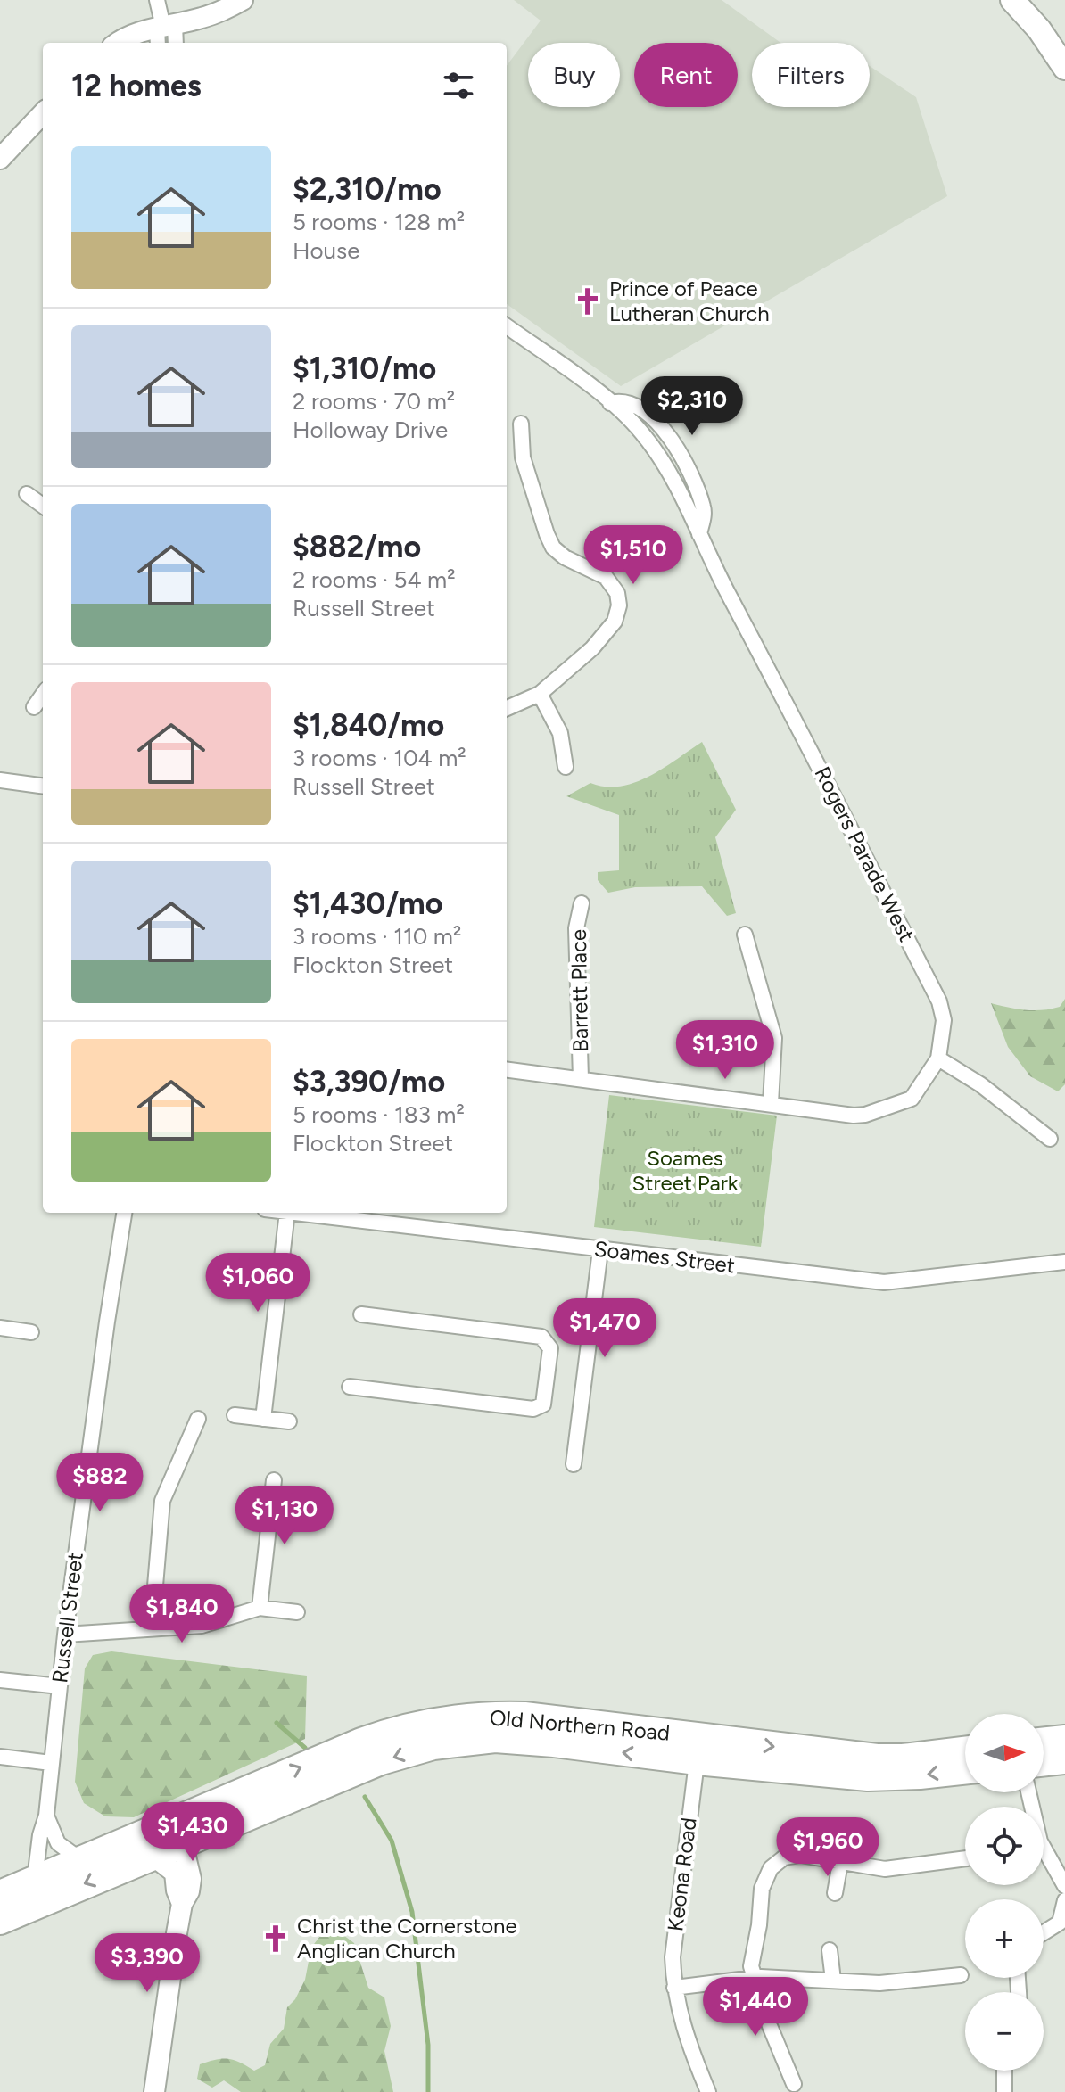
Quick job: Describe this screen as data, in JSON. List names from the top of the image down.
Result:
{
  "streets": {
    "highway": ["Old Northern Road"],
    "street": [
      "Rogers Parade West",
      "Barrett Place",
      "Soames Street",
      "Russell Street",
      "Keona Road"
    ]
  },
  "crossings": [
    ["Russell Street", "Old Northern Road"],
    ["Old Northern Road", "Keona Road"]
  ],
  "parks": ["Soames Street Park"],
  "places": {
    "church": ["Prince of Peace Lutheran Church", "Christ the Cornerstone Anglican Church"]
  },
  "north": "right",
  "page": {
    "chip": ["Buy", "Rent", "Filters"],
    "heading": "12 homes",
    "list": [
      {
        "name": "$2,310/mo",
        "note": "5 rooms · 128 m² · House"
      },
      {
        "name": "$1,310/mo",
        "note": "2 rooms · 70 m² · Holloway Drive"
      },
      {
        "name": "$882/mo",
        "note": "2 rooms · 54 m² · Russell Street"
      },
      {
        "name": "$1,840/mo",
        "note": "3 rooms · 104 m² · Russell Street"
      },
      {
        "name": "$1,430/mo",
        "note": "3 rooms · 110 m² · Flockton Street"
      },
      {
        "name": "$3,390/mo",
        "note": "5 rooms · 183 m² · Flockton Street"
      }
    ],
    "price": [
      "$2,310",
      "$1,510",
      "$1,310",
      "$1,060",
      "$1,470",
      "$882",
      "$1,130",
      "$1,840",
      "$1,430",
      "$1,960",
      "$3,390",
      "$1,440"
    ],
    "map_buttons": ["+", "−"]
  }
}
